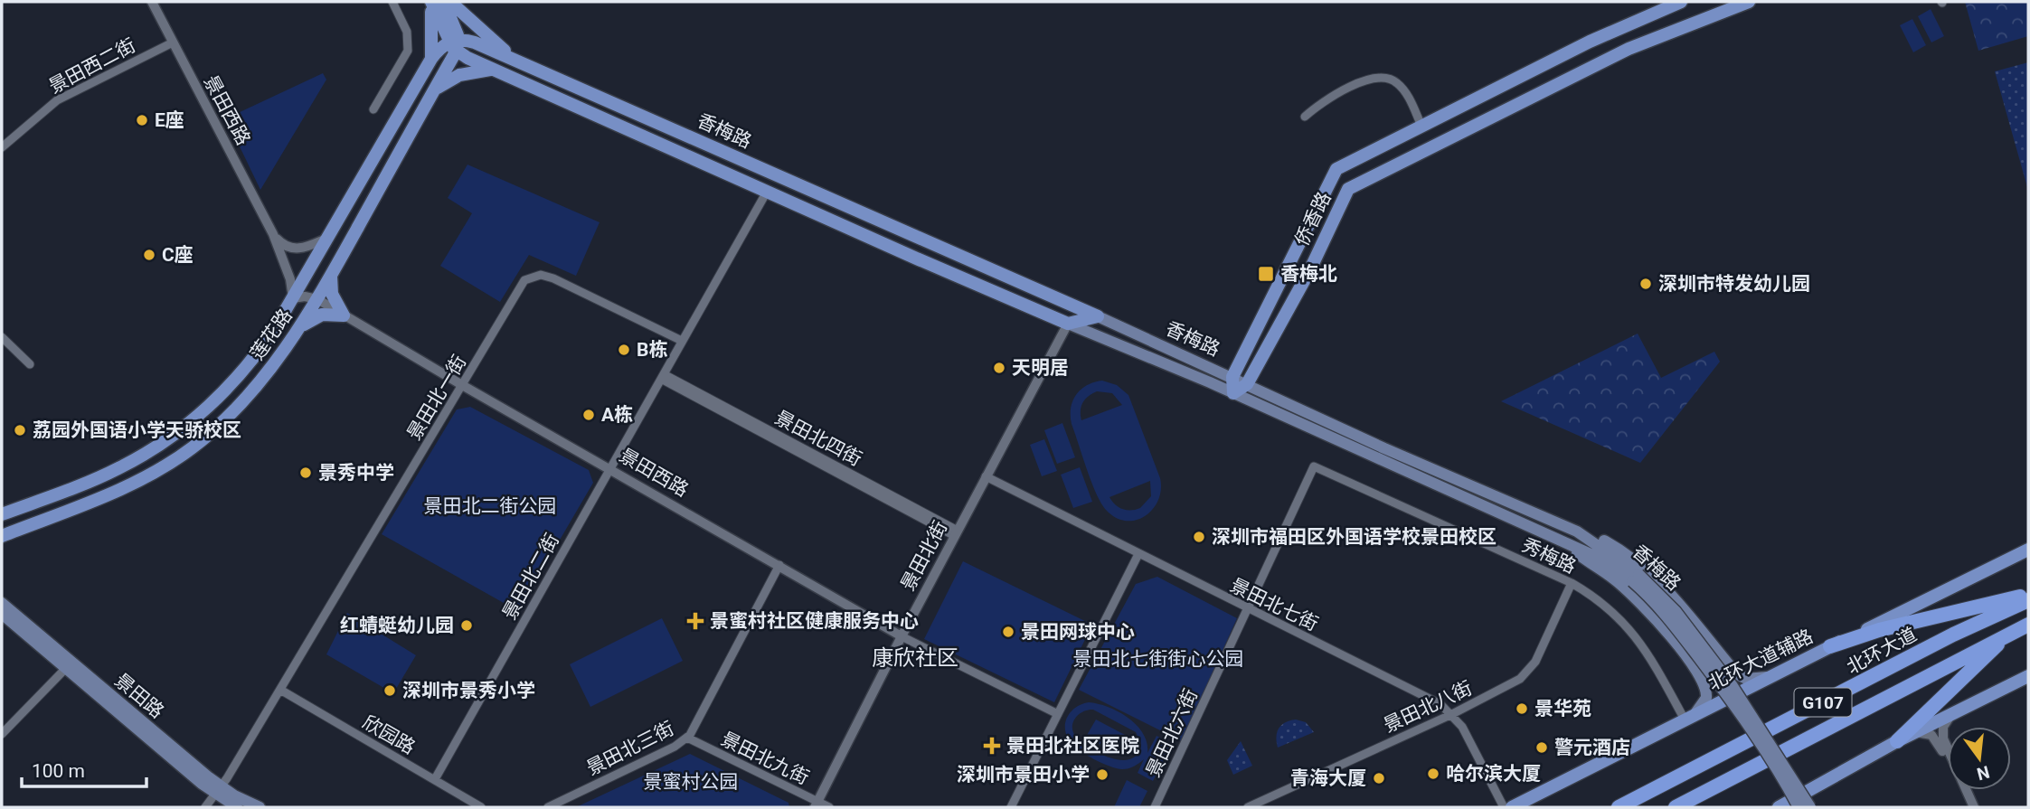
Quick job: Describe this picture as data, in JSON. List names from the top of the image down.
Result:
{
  "streets": {
    "highway": ["北环大道", "G107"],
    "main road": [
      "香梅路",
      "侨香路",
      "莲花路",
      "北环大道辅路",
      "景田路"
    ],
    "street": [
      "景田西二街",
      "景田西路",
      "景田北一街",
      "景田北四街",
      "景田北街",
      "秀梅路",
      "景田北二街",
      "景田北七街",
      "景田北八街",
      "景田北六街",
      "欣园路",
      "景田北三街",
      "景田北九街"
    ]
  },
  "crossings": [
    ["景田西二街", "景田西路"],
    ["景田西路", "莲花路"],
    ["景田西路", "景田北一街"],
    ["景田西路", "景田北街"],
    ["景田西路", "景田北二街"],
    ["景田西路", "景田北三街"],
    ["香梅路", "侨香路"],
    ["香梅路", "莲花路"],
    ["香梅路", "景田北街"],
    ["香梅路", "景田北二街"],
    ["景田北一街", "景田北二街"],
    ["景田北一街", "景田路"],
    ["景田北一街", "欣园路"],
    ["景田北四街", "景田北街"],
    ["景田北四街", "景田北二街"],
    ["景田北街", "景田北七街"],
    ["景田北街", "景田北九街"],
    ["秀梅路", "北环大道辅路"],
    ["秀梅路", "景田北八街"],
    ["秀梅路", "景田北六街"],
    ["景田北二街", "欣园路"],
    ["景田北七街", "景田北八街"],
    ["景田北七街", "景田北六街"],
    ["景田北三街", "景田北九街"]
  ],
  "districts": ["康欣社区"],
  "parks": ["景田北二街公园", "景田北七街街心公园", "景蜜村公园"],
  "places": {
    "other": [
      "E座",
      "C座",
      "深圳市特发幼儿园",
      "B栋",
      "天明居",
      "A栋",
      "荔园外国语小学天骄校区",
      "景秀中学",
      "深圳市福田区外国语学校景田校区",
      "红蜻蜓幼儿园",
      "景田网球中心",
      "深圳市景秀小学",
      "景华苑",
      "警元酒店",
      "哈尔滨大厦",
      "深圳市景田小学",
      "青海大厦"
    ],
    "transit": ["香梅北"],
    "health": ["景蜜村社区健康服务中心", "景田北社区医院"]
  },
  "scale_bar": "100 m",
  "north": "bottom"
}
